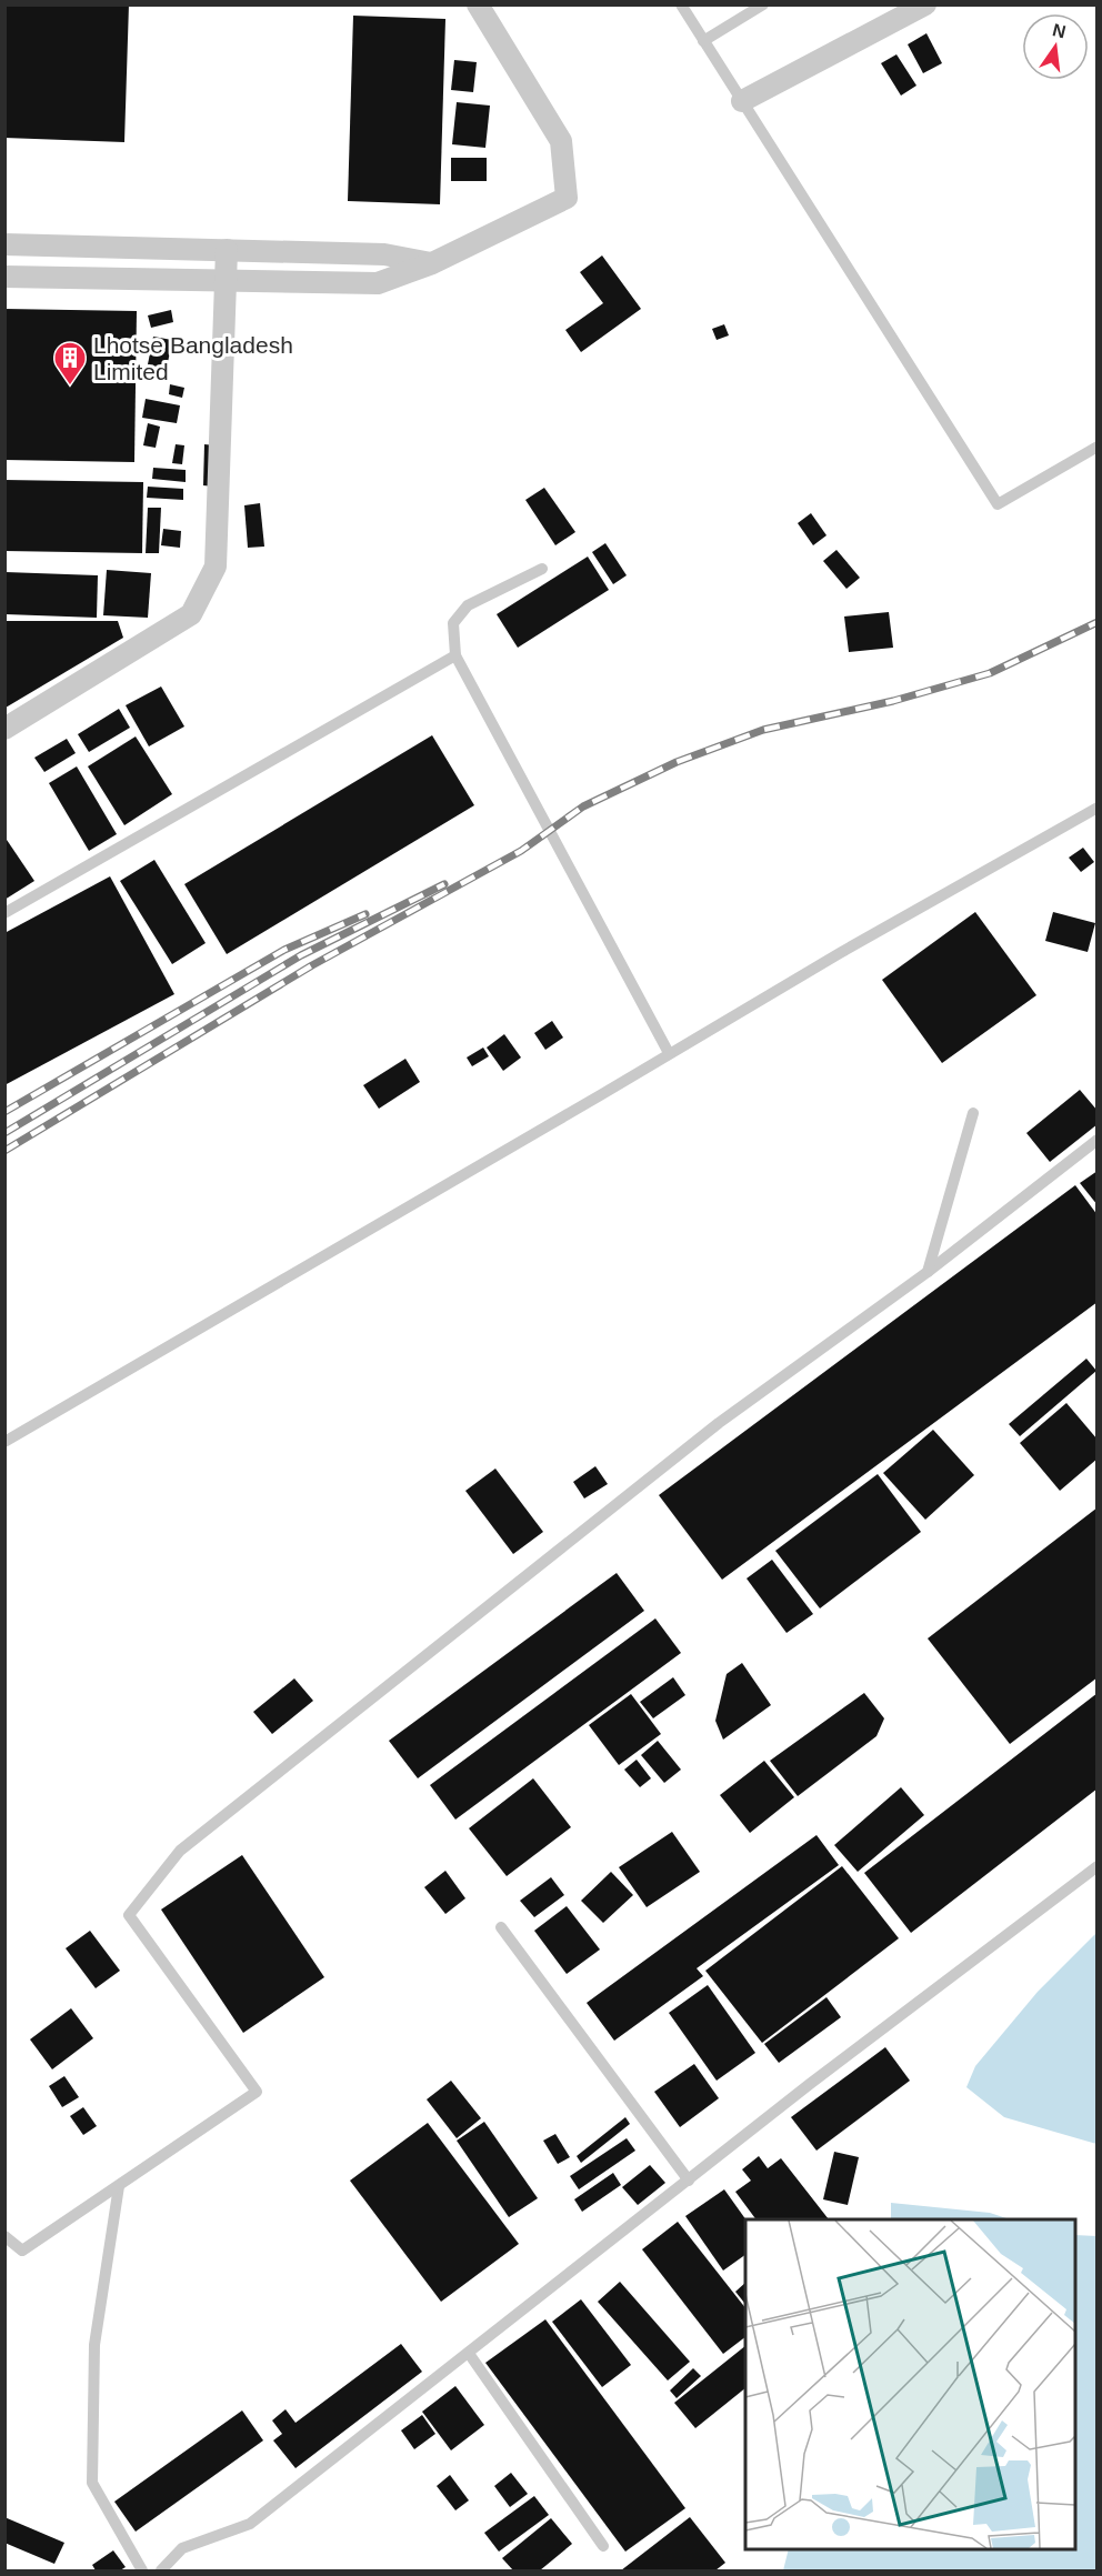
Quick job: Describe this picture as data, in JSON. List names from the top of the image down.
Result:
{
  "places": {
    "building": ["Lhotse Bangladesh Limited"]
  },
  "north": "top"
}
